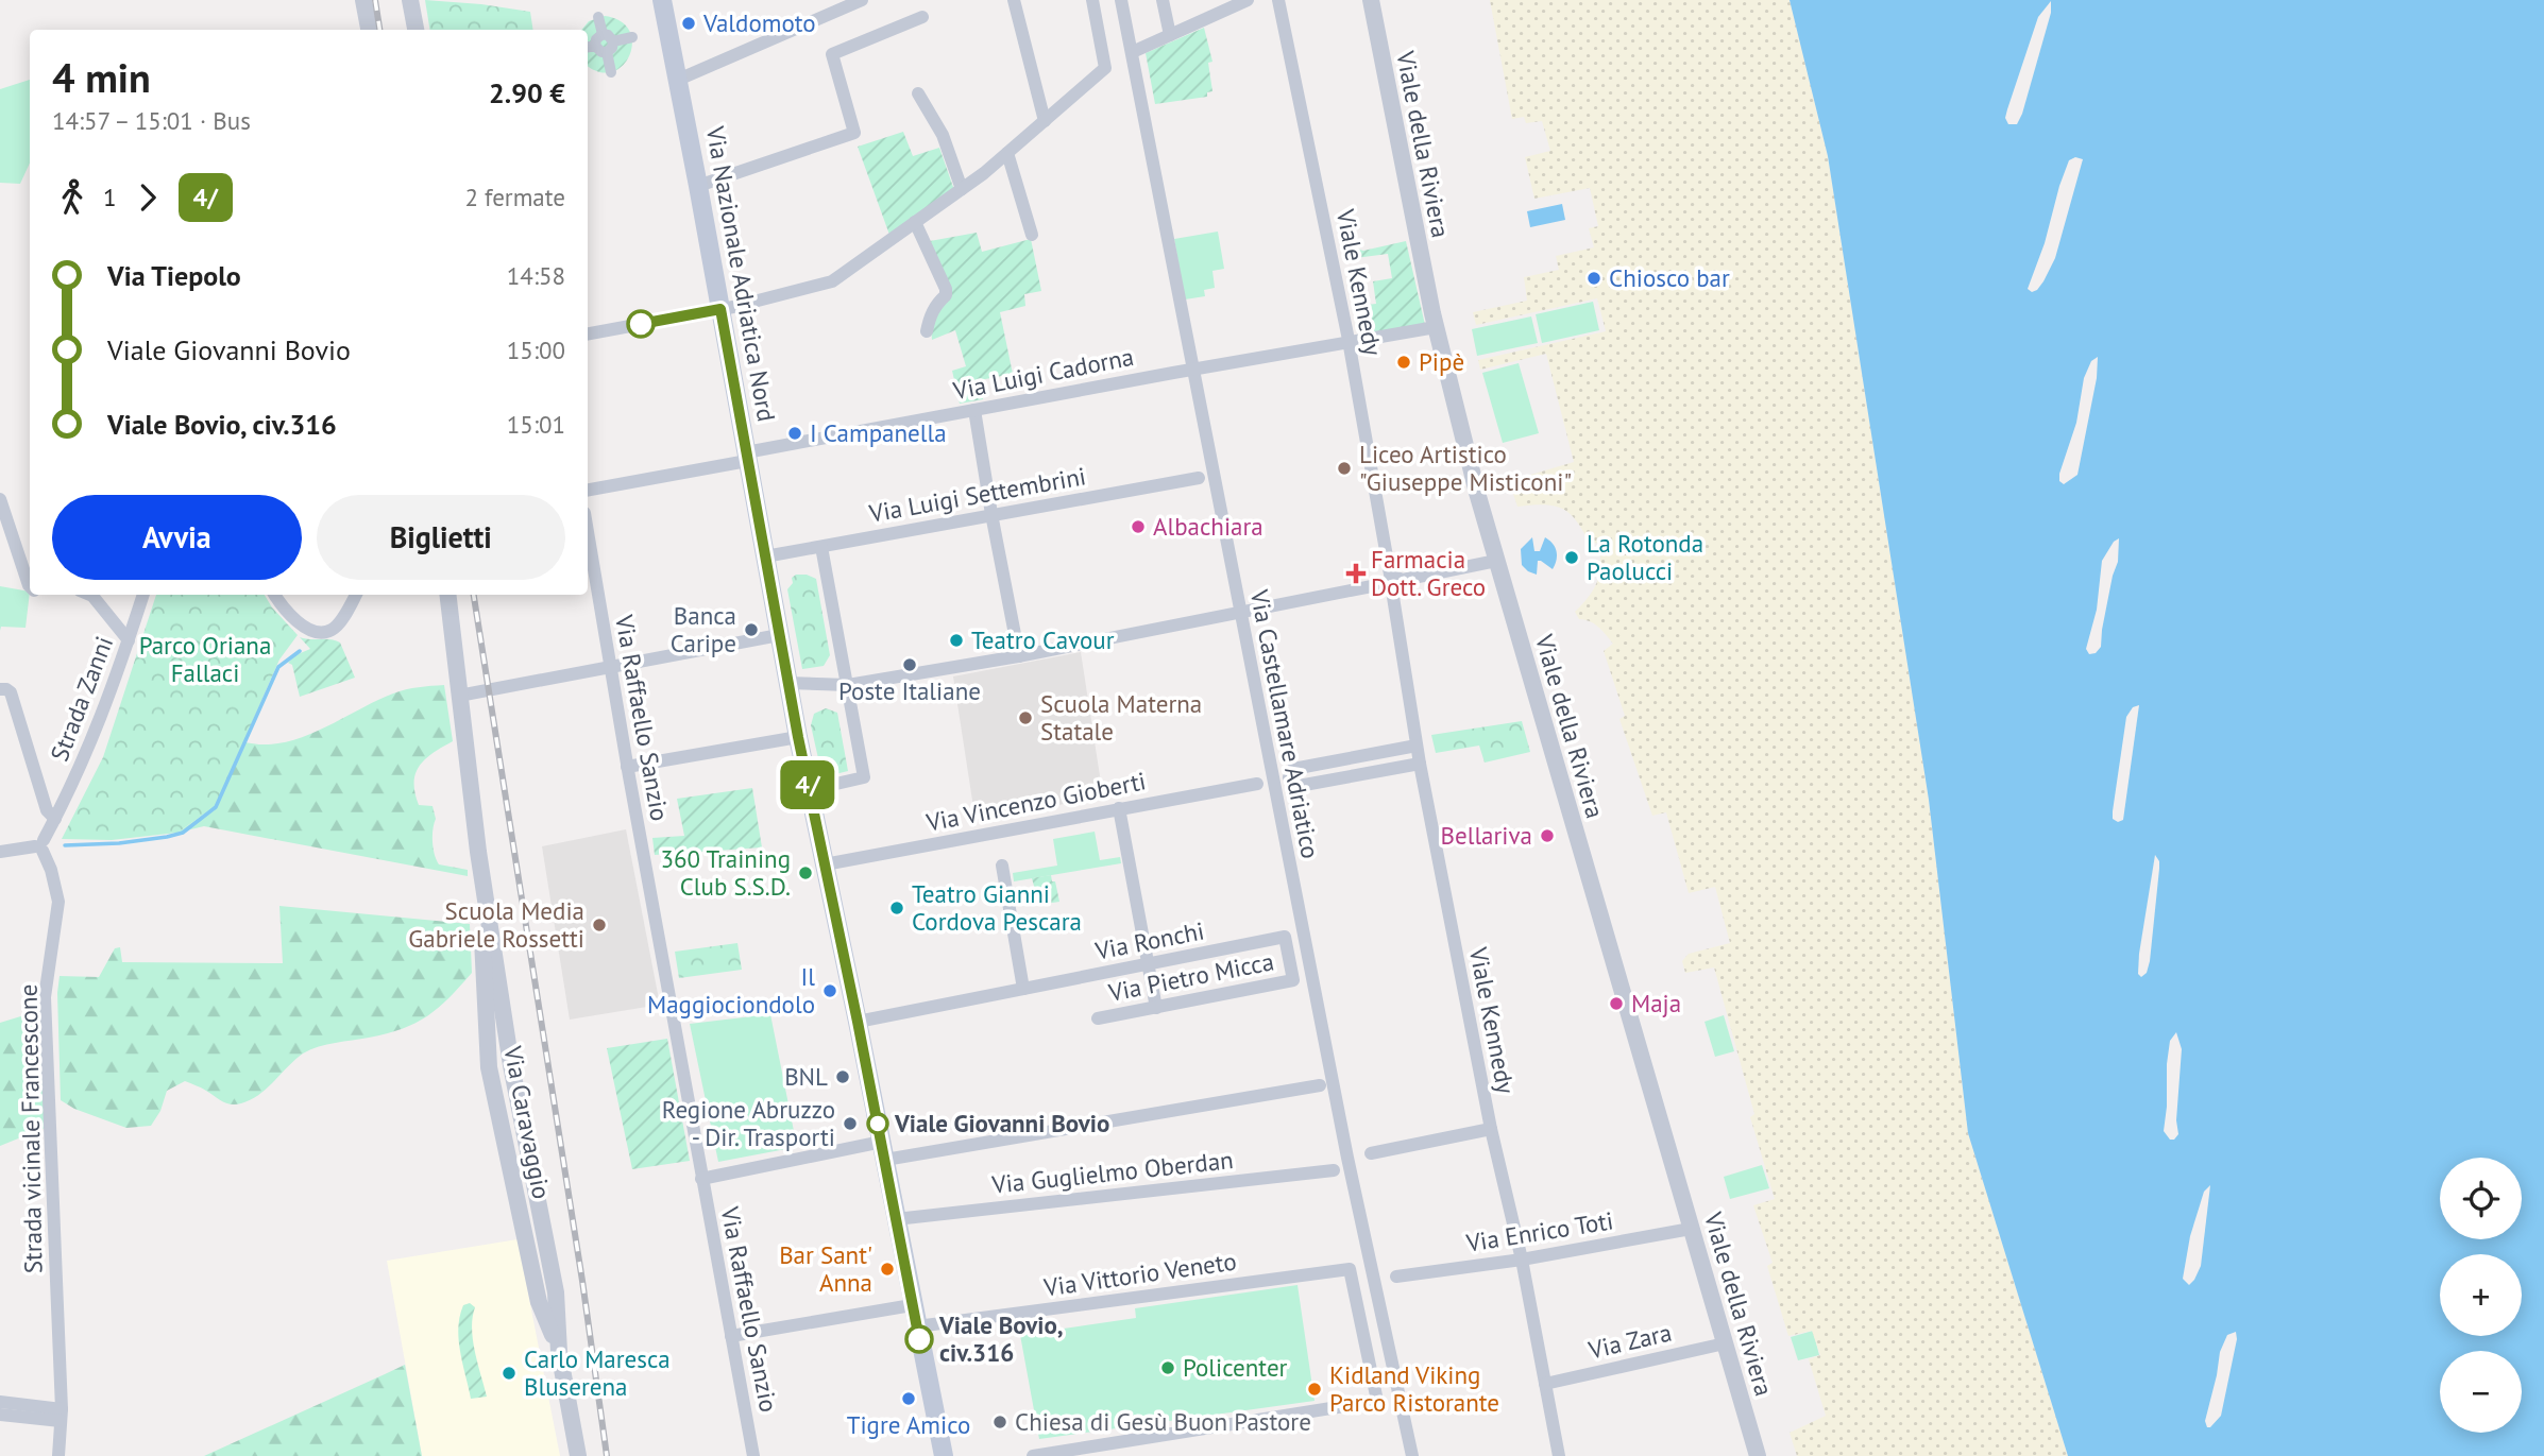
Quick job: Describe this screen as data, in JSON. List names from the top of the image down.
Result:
{
  "streets": {
    "main road": ["Via Nazionale Adriatica Nord"],
    "street": [
      "Viale della Riviera",
      "Viale Kennedy",
      "Via Luigi Cadorna",
      "Via Luigi Settembrini",
      "Strada Zanni",
      "Via Raffaello Sanzio",
      "Via Castellamare Adriatico",
      "Via Vincenzo Gioberti",
      "Via Ronchi",
      "Via Pietro Micca",
      "Via Caravaggio",
      "Strada vicinale Francescone",
      "Via Guglielmo Oberdan",
      "Via Enrico Toti",
      "Via Vittorio Veneto",
      "Via Zara"
    ]
  },
  "crossings": [
    ["Viale della Riviera", "Via Luigi Cadorna"],
    ["Viale della Riviera", "Via Enrico Toti"],
    ["Viale della Riviera", "Via Zara"],
    ["Via Nazionale Adriatica Nord", "Via Luigi Cadorna"],
    ["Via Nazionale Adriatica Nord", "Via Luigi Settembrini"],
    ["Viale Kennedy", "Via Luigi Cadorna"],
    ["Viale Kennedy", "Via Enrico Toti"],
    ["Viale Kennedy", "Via Zara"],
    ["Via Luigi Cadorna", "Via Castellamare Adriatico"],
    ["Strada Zanni", "Strada vicinale Francescone"],
    ["Via Castellamare Adriatico", "Via Vittorio Veneto"],
    ["Via Ronchi", "Via Pietro Micca"]
  ],
  "parks": ["Parco Oriana Fallaci"],
  "places": {
    "other": [
      "Valdomoto",
      "Chiosco bar",
      "Pipè",
      "I Campanella",
      "Liceo Artistico \"Giuseppe Misticoni\"",
      "Albachiara",
      "La Rotonda Paolucci",
      "Banca Caripe",
      "Teatro Cavour",
      "Poste Italiane",
      "Scuola Materna Statale",
      "Bellariva",
      "360 Training Club S.S.D.",
      "Teatro Gianni Cordova Pescara",
      "Scuola Media Gabriele Rossetti",
      "Il Maggiociondolo",
      "Maja",
      "BNL",
      "Regione Abruzzo - Dir. Trasporti",
      "Viale Giovanni Bovio",
      "Bar Sant' Anna",
      "Viale Bovio, civ.316",
      "Policenter",
      "Carlo Maresca Bluserena",
      "Kidland Viking Parco Ristorante",
      "Tigre Amico",
      "Chiesa di Gesù Buon Pastore"
    ],
    "health": ["Farmacia Dott. Greco"]
  },
  "lines": ["bus line 4/"],
  "page": {
    "on_map": "4/",
    "heading": ["4 min", "14:57 – 15:01 · Bus", "2.90 €"],
    "legs": ["1", "4/", "2 fermate"],
    "list": [
      {
        "name": "Via Tiepolo",
        "value": "14:58"
      },
      {
        "name": "Viale Giovanni Bovio",
        "value": "15:00"
      },
      {
        "name": "Viale Bovio, civ.316",
        "value": "15:01"
      }
    ],
    "buttons": ["Avvia", "Biglietti"],
    "map_buttons": ["+", "−"]
  }
}
